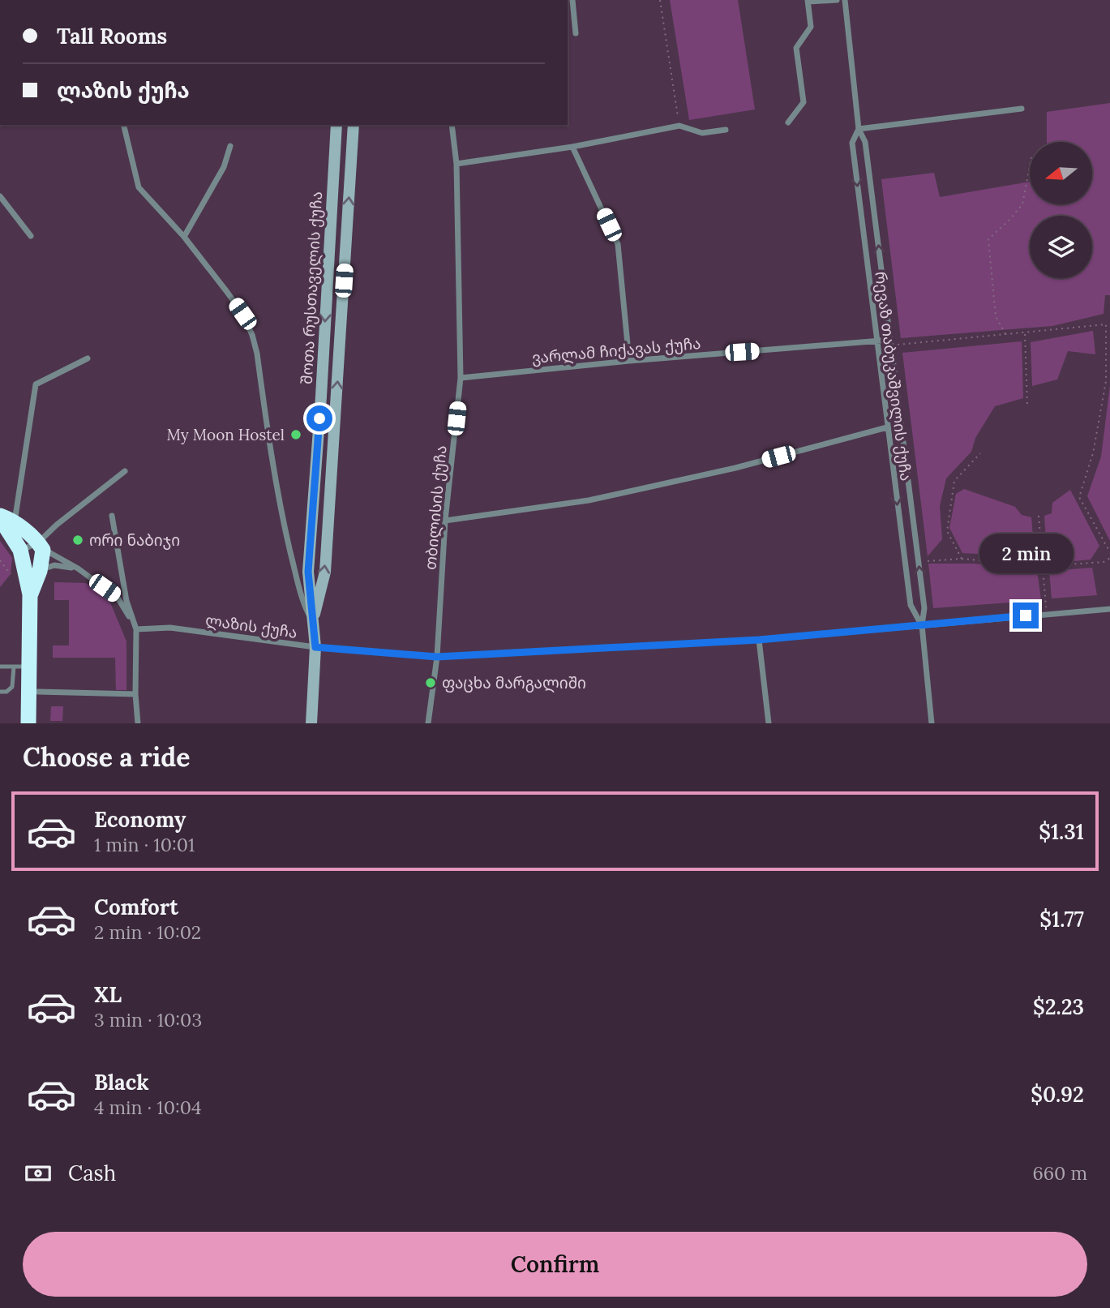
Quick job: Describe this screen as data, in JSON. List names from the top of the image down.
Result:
{
  "streets": {
    "street": [
      "შოთა რუსთაველის ქუჩა",
      "ვარლამ ჩიქავას ქუჩა",
      "რევაზ თაბუკაშვილის ქუჩა",
      "თბილისის ქუჩა",
      "ლაზის ქუჩა"
    ]
  },
  "crossings": [
    ["შოთა რუსთაველის ქუჩა", "ლაზის ქუჩა"],
    ["ვარლამ ჩიქავას ქუჩა", "რევაზ თაბუკაშვილის ქუჩა"],
    ["ვარლამ ჩიქავას ქუჩა", "თბილისის ქუჩა"],
    ["რევაზ თაბუკაშვილის ქუჩა", "ლაზის ქუჩა"],
    ["თბილისის ქუჩა", "ლაზის ქუჩა"]
  ],
  "places": ["My Moon Hostel", "ორი ნაბიჯი", "ფაცხა მარგალიში"],
  "north": "left",
  "page": {
    "banner": ["Tall Rooms", "ლაზის ქუჩა"],
    "bubble": "2 min",
    "heading": "Choose a ride",
    "list": [
      {
        "name": "Economy",
        "note": "1 min · 10:01",
        "value": "$1.31"
      },
      {
        "name": "Comfort",
        "note": "2 min · 10:02",
        "value": "$1.77"
      },
      {
        "name": "XL",
        "note": "3 min · 10:03",
        "value": "$2.23"
      },
      {
        "name": "Black",
        "note": "4 min · 10:04",
        "value": "$0.92"
      }
    ],
    "pay": ["Cash", "660 m"],
    "buttons": "Confirm"
  }
}
